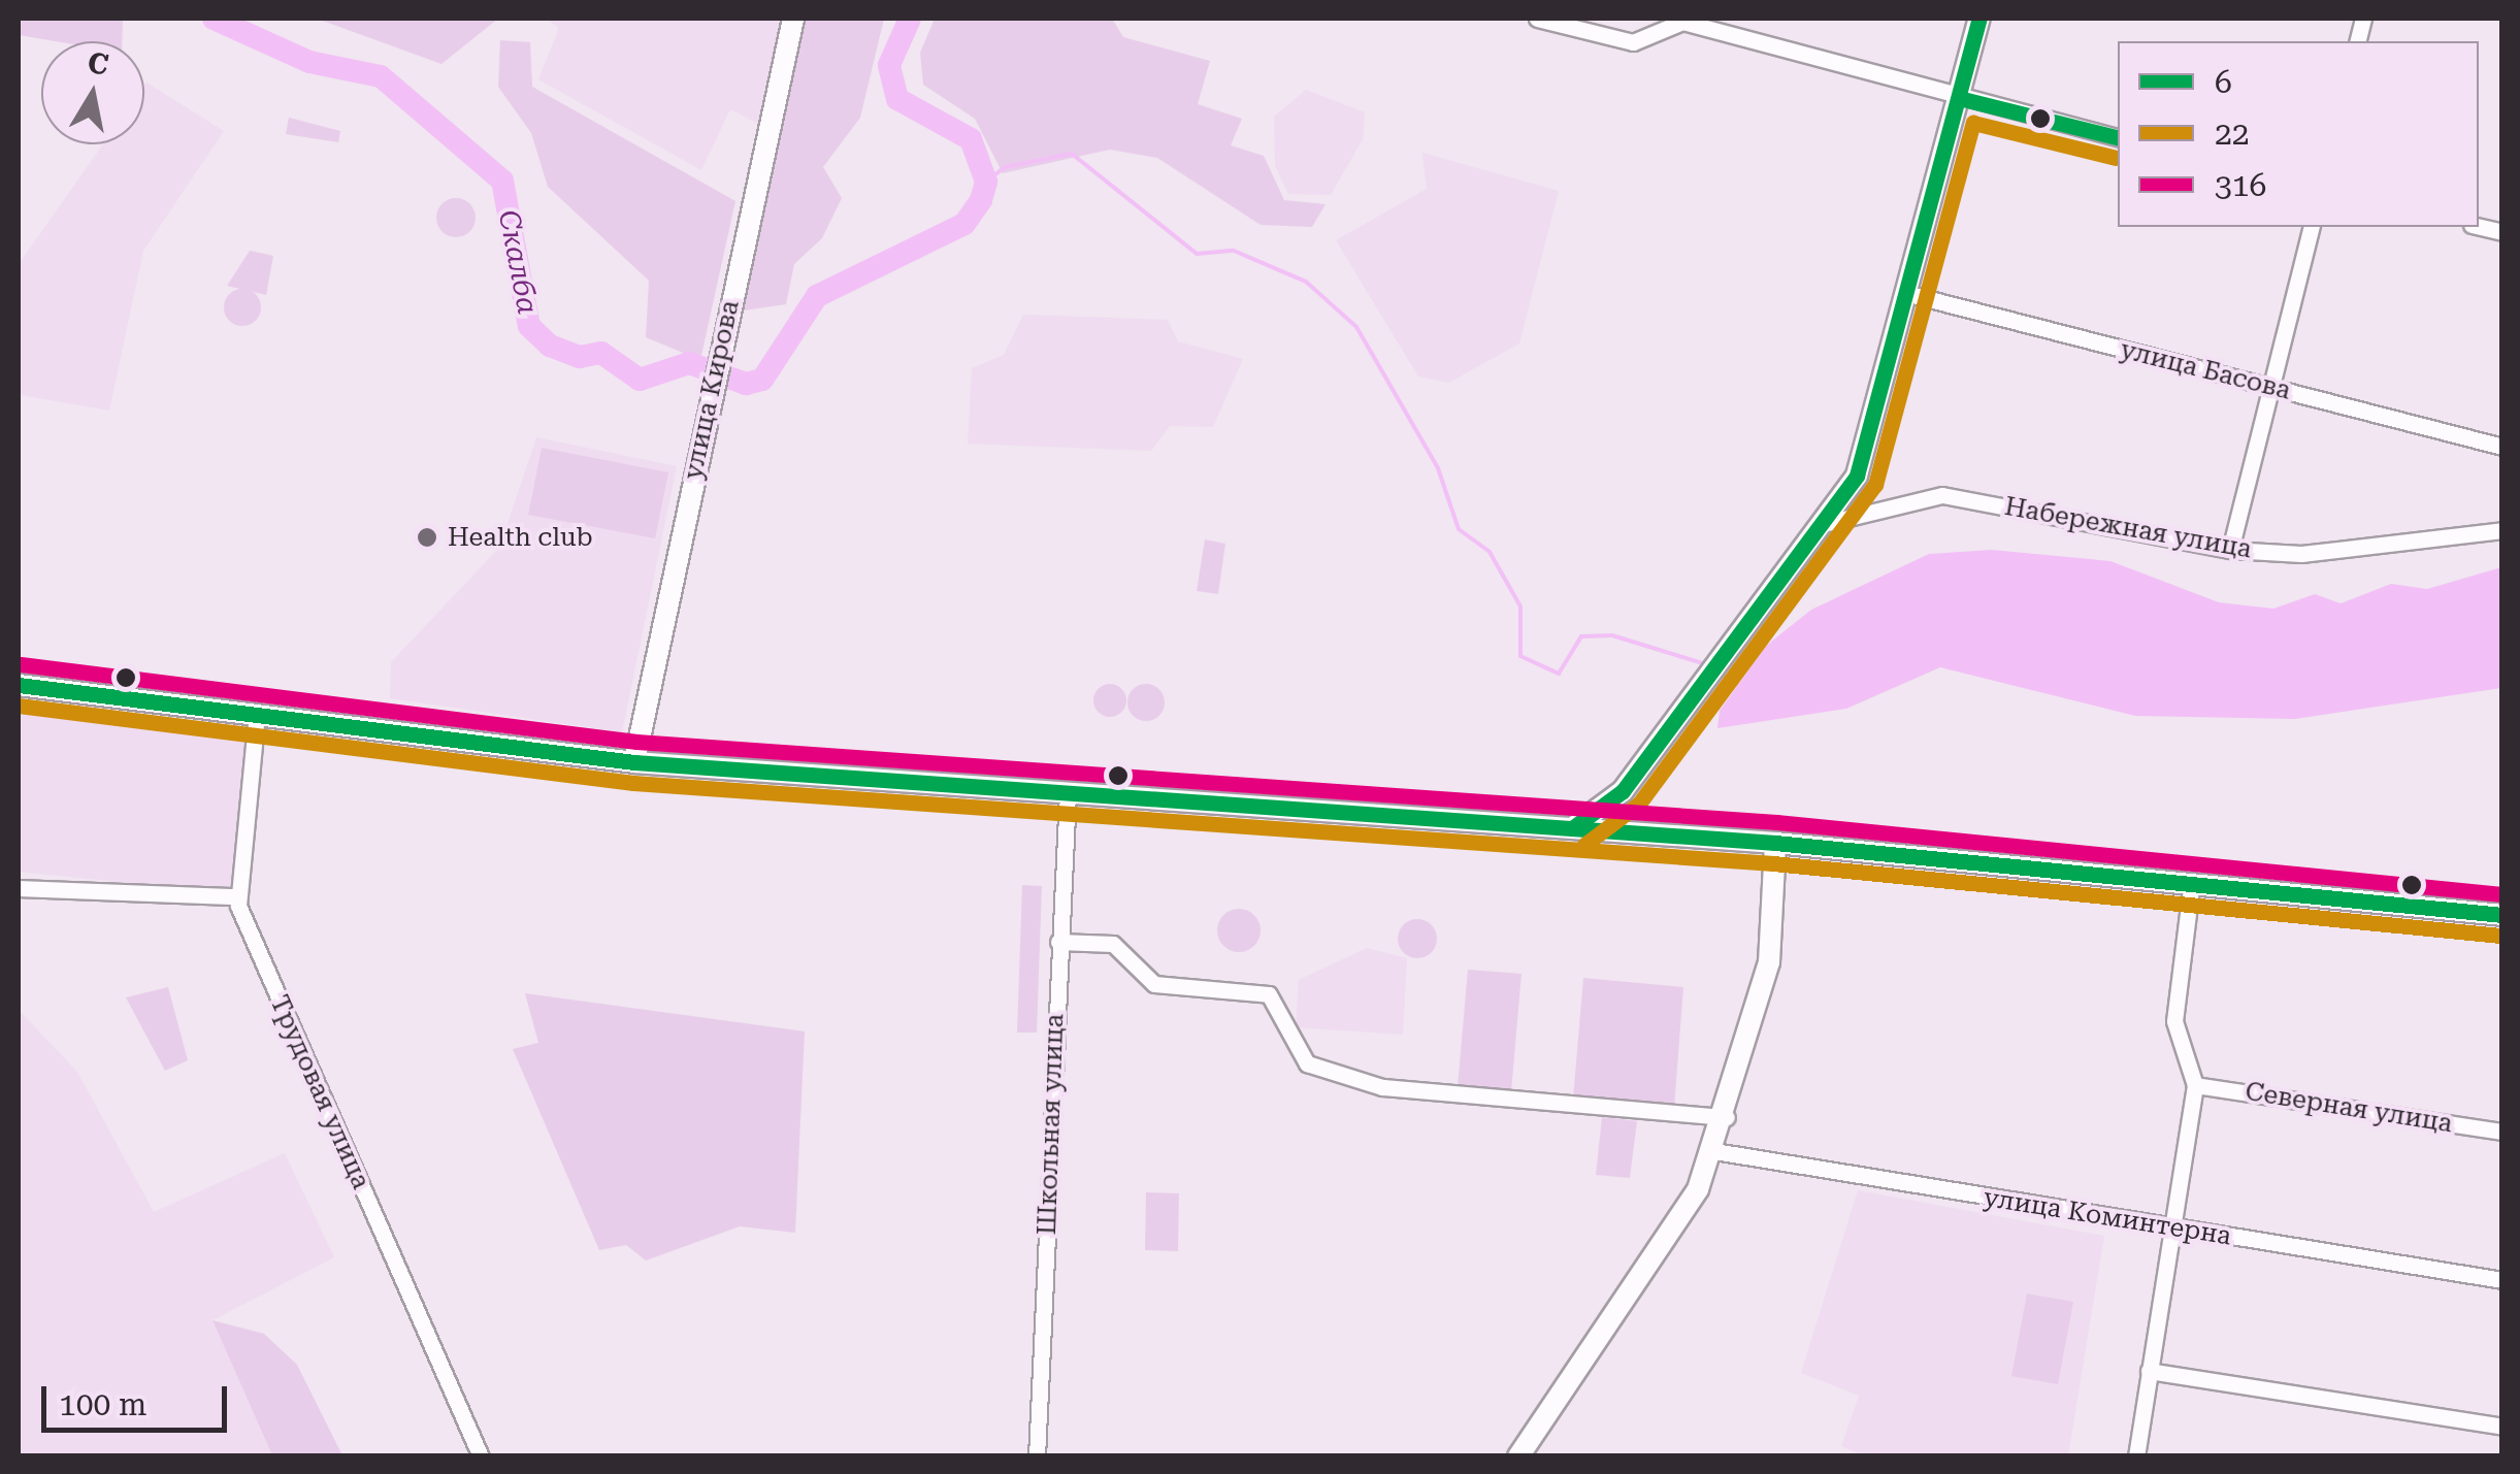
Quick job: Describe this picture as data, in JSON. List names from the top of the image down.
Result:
{
  "streets": {
    "street": [
      "улица Басова",
      "улица Кирова",
      "Набережная улица",
      "Трудовая улица",
      "Северная улица",
      "Школьная улица",
      "улица Коминтерна"
    ]
  },
  "water": ["Скалба"],
  "places": ["Health club"],
  "lines": ["transit line 6", "transit line 22", "transit line 316"],
  "legend": ["6", "22", "316"],
  "scale_bar": "100 m",
  "north": "top"
}
